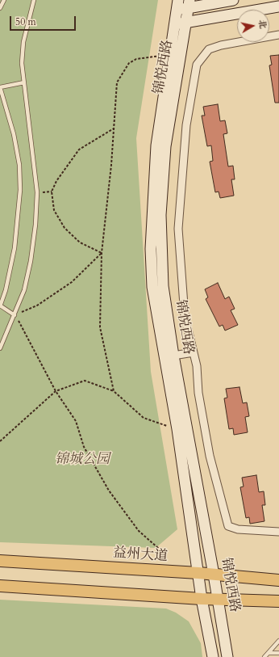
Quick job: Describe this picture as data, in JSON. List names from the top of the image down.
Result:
{
  "streets": {
    "main road": ["锦悦西路", "益州大道"]
  },
  "crossings": [
    ["锦悦西路", "益州大道"]
  ],
  "parks": ["锦城公园"],
  "scale_bar": "50 m",
  "north": "right"
}
